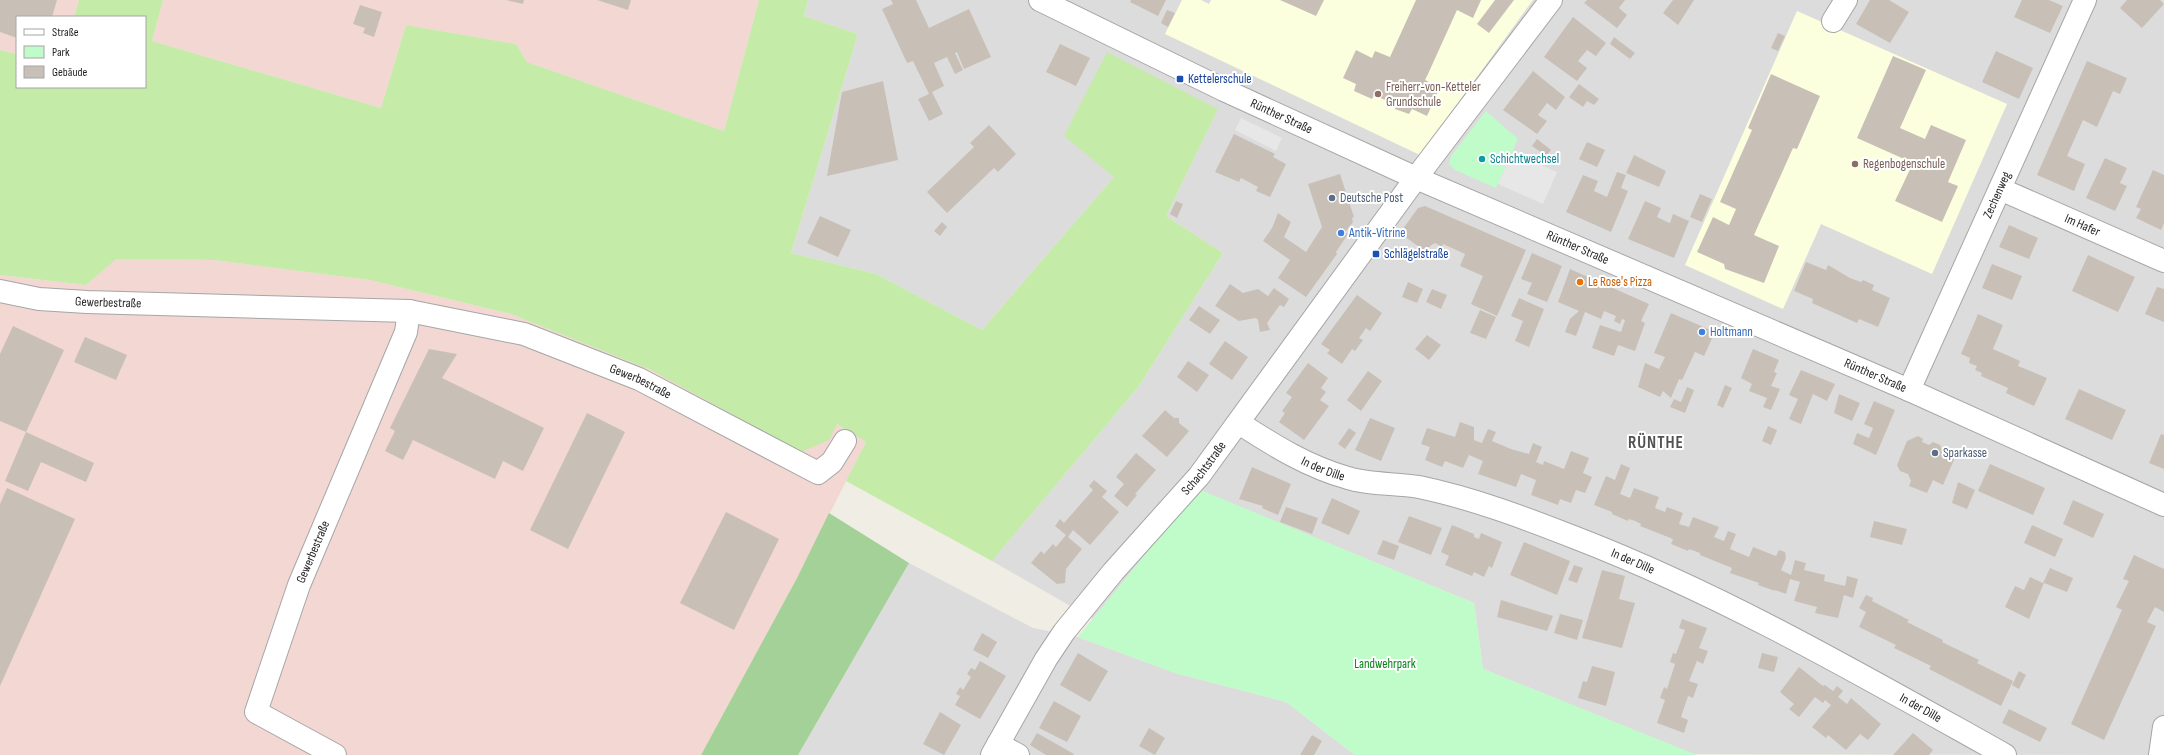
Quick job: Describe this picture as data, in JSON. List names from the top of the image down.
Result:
{
  "streets": {
    "street": [
      "Rünther Straße",
      "Zechenweg",
      "Im Hafer",
      "Gewerbestraße",
      "Schachtstraße",
      "In der Dille"
    ]
  },
  "crossings": [
    ["Rünther Straße", "Zechenweg"],
    ["Rünther Straße", "Schachtstraße"],
    ["Zechenweg", "Im Hafer"],
    ["Schachtstraße", "In der Dille"]
  ],
  "districts": ["RÜNTHE"],
  "parks": ["Landwehrpark"],
  "places": {
    "transit": ["Kettelerschule", "Schlägelstraße"],
    "other": [
      "Freiherr-von-Ketteler Grundschule",
      "Schichtwechsel",
      "Regenbogenschule",
      "Deutsche Post",
      "Antik-Vitrine",
      "Le Rose's Pizza",
      "Holtmann",
      "Sparkasse"
    ]
  },
  "legend": ["Straße", "Park", "Gebäude"]
}
